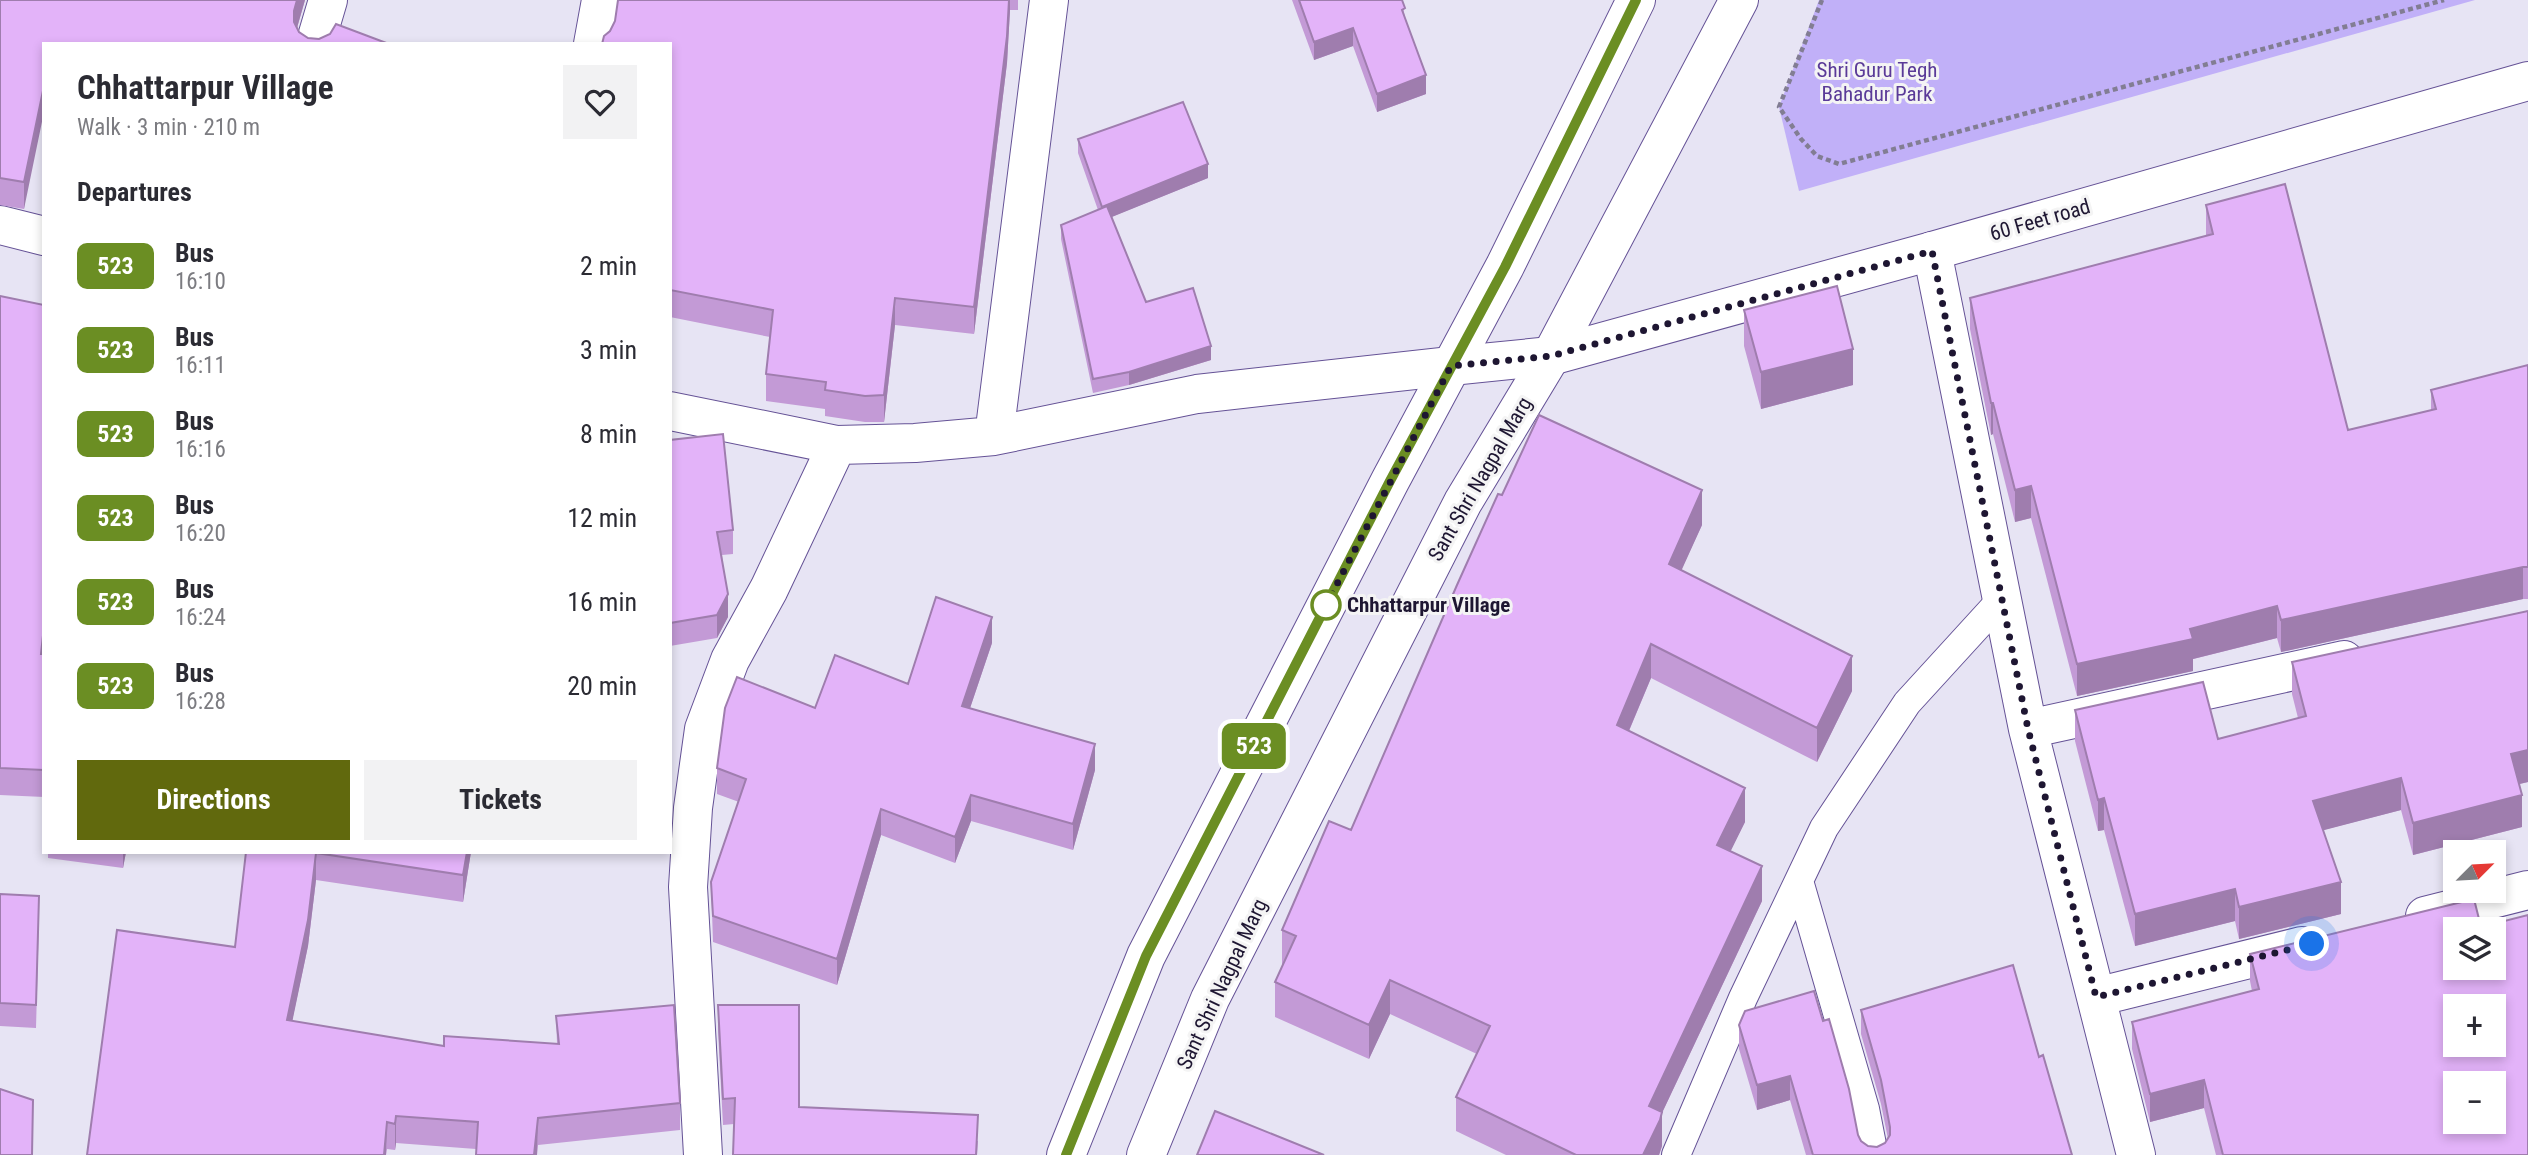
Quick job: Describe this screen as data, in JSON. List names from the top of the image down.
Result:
{
  "streets": {
    "street": ["60 Feet road", "Sant Shri Nagpal Marg"]
  },
  "crossings": [
    ["60 Feet road", "Sant Shri Nagpal Marg"]
  ],
  "parks": ["Shri Guru Tegh Bahadur Park"],
  "places": ["Chhattarpur Village"],
  "lines": ["bus line 523"],
  "north": "top right",
  "page": {
    "on_map": "523",
    "heading": [
      ["Chhattarpur Village", "Walk · 3 min · 210 m"],
      "Departures"
    ],
    "list": [
      {
        "mark": "523",
        "name": "Bus",
        "note": "16:10",
        "value": "2 min"
      },
      {
        "mark": "523",
        "name": "Bus",
        "note": "16:11",
        "value": "3 min"
      },
      {
        "mark": "523",
        "name": "Bus",
        "note": "16:16",
        "value": "8 min"
      },
      {
        "mark": "523",
        "name": "Bus",
        "note": "16:20",
        "value": "12 min"
      },
      {
        "mark": "523",
        "name": "Bus",
        "note": "16:24",
        "value": "16 min"
      },
      {
        "mark": "523",
        "name": "Bus",
        "note": "16:28",
        "value": "20 min"
      }
    ],
    "buttons": ["Directions", "Tickets"],
    "map_buttons": ["+", "−"]
  }
}
